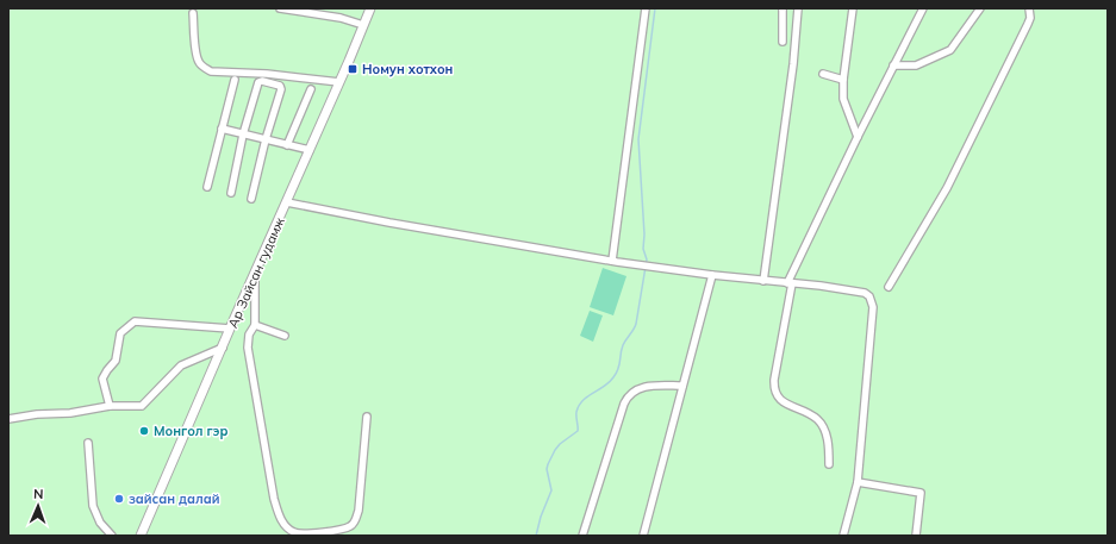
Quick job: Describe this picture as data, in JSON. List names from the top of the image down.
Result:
{
  "streets": {
    "street": ["Ар Зайсан гудамж"]
  },
  "places": {
    "transit": ["Номун хотхон"],
    "other": ["Монгол гэр", "зайсан далай"]
  },
  "north": "top"
}
